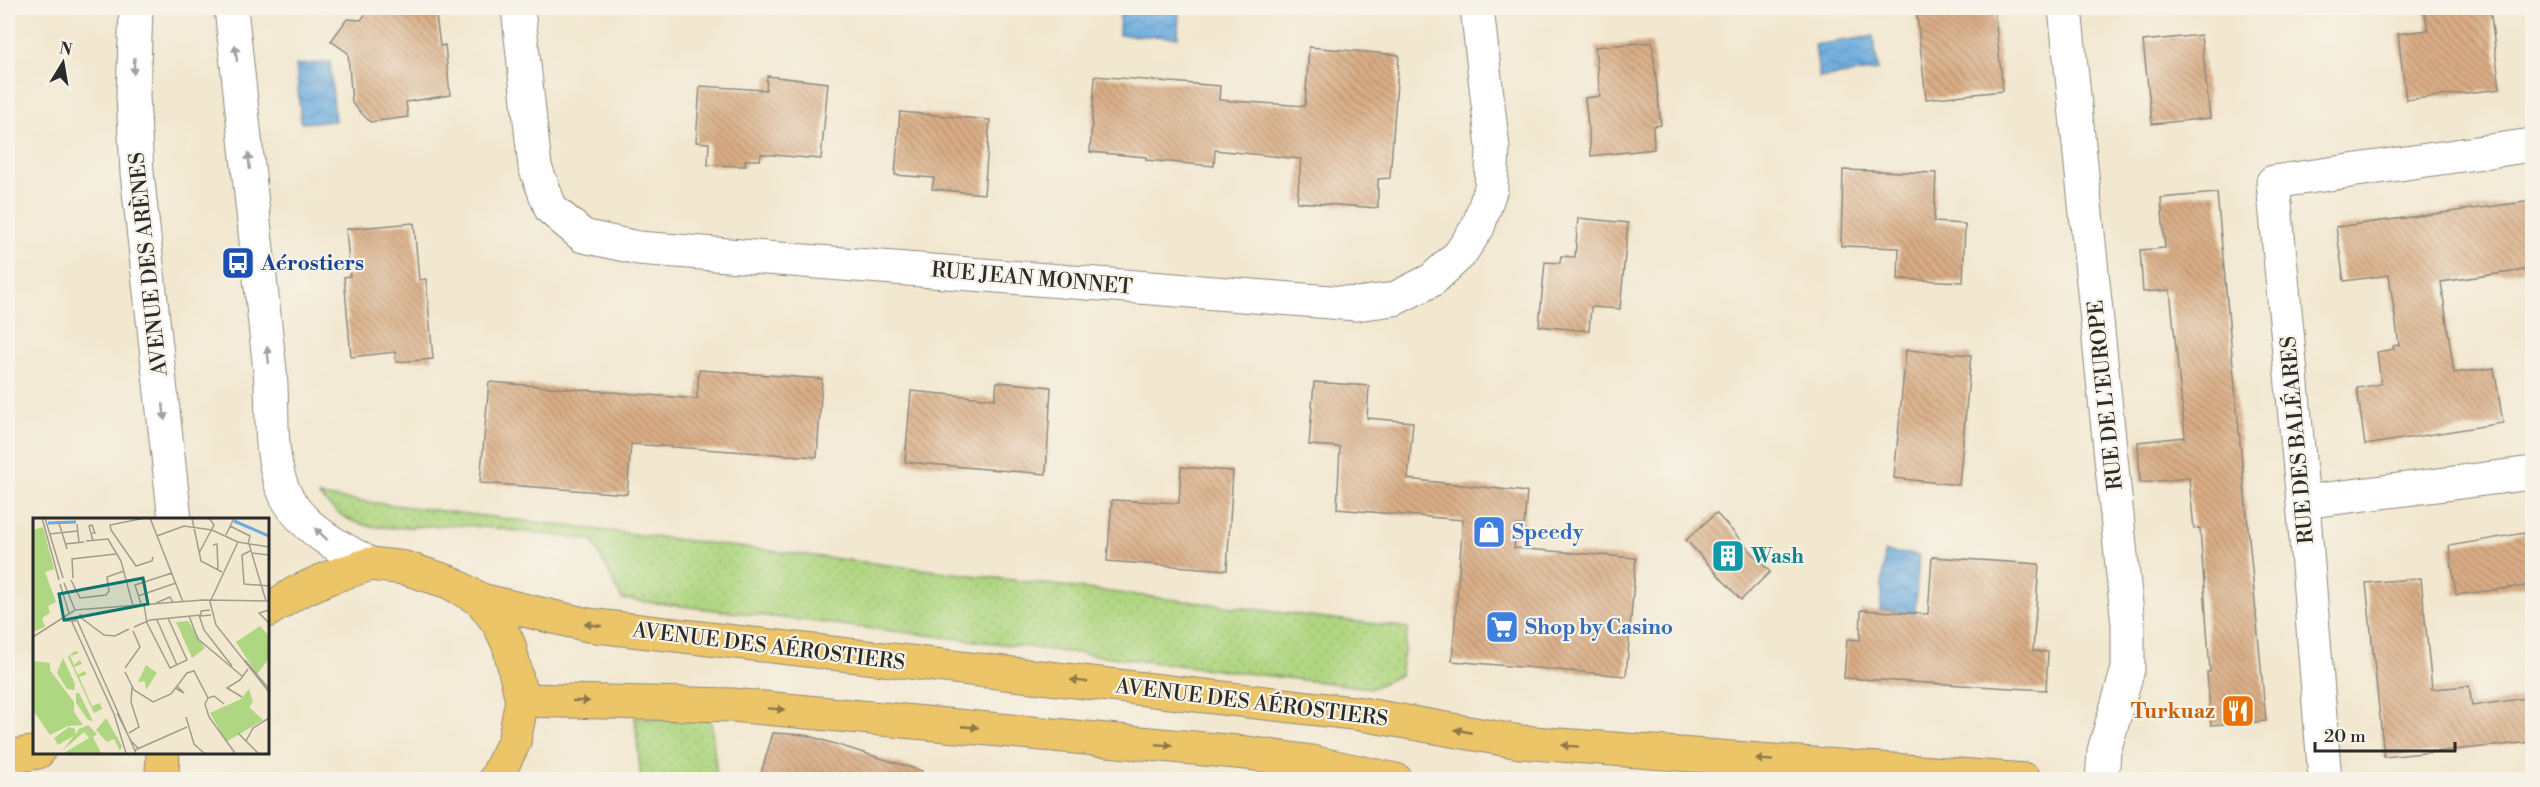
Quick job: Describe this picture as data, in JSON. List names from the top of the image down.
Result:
{
  "streets": {
    "main road": ["AVENUE DES AÉROSTIERS"],
    "street": [
      "AVENUE DES ARÈNES",
      "RUE JEAN MONNET",
      "RUE DE L'EUROPE",
      "RUE DES BALÉARES"
    ]
  },
  "places": {
    "bus stop": ["Aérostiers"],
    "shop": ["Speedy"],
    "building": ["Wash"],
    "supermarket": ["Shop by Casino"],
    "restaurant": ["Turkuaz"]
  },
  "scale_bar": "20 m",
  "north": "top"
}
